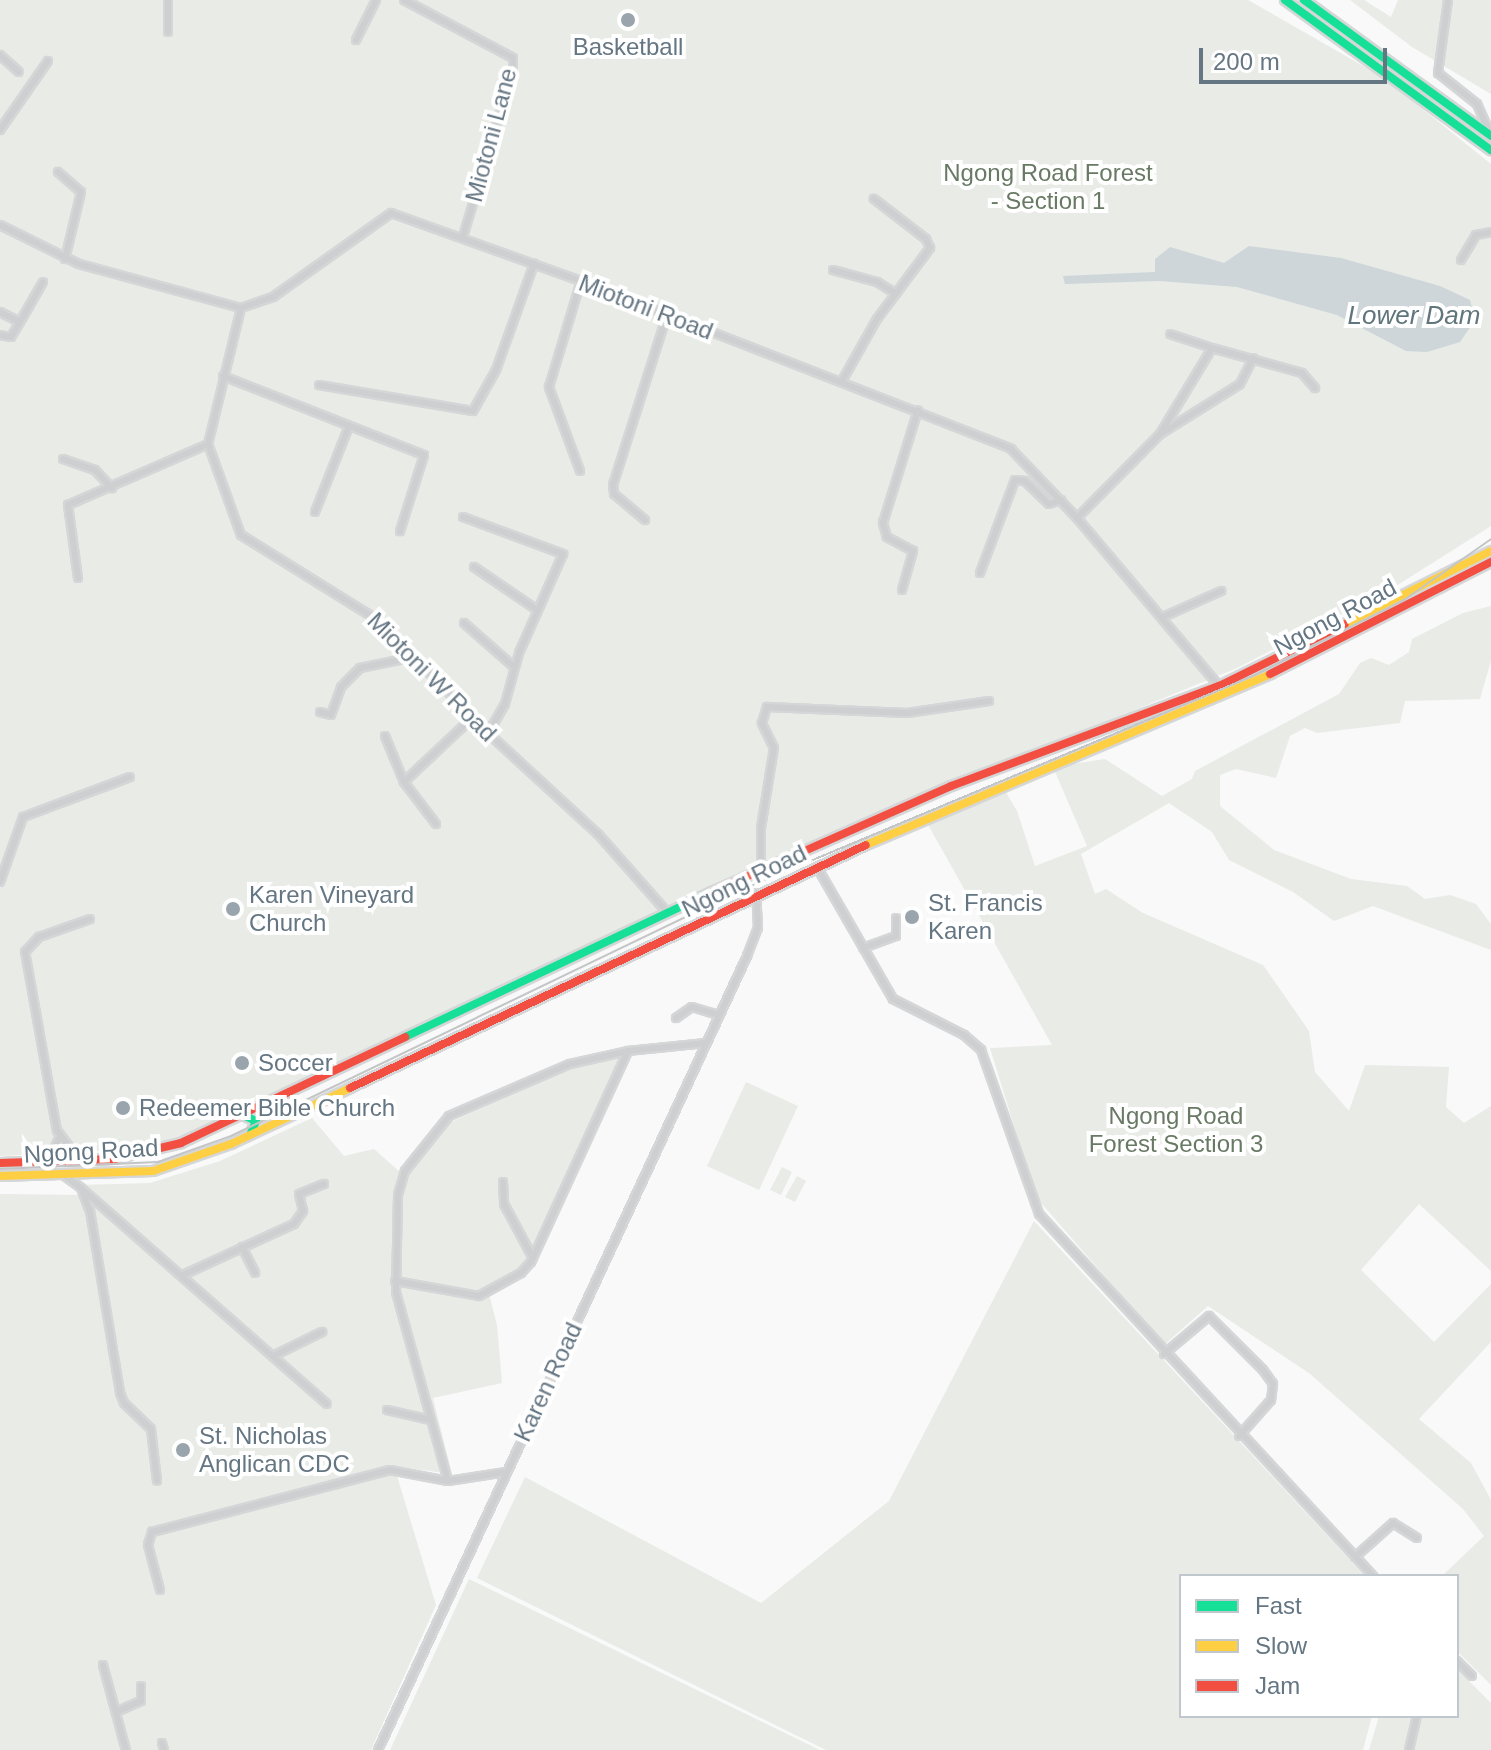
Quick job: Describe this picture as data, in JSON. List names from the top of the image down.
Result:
{
  "streets": {
    "main road": ["Ngong Road"],
    "street": [
      "Miotoni Lane",
      "Miotoni Road",
      "Miotoni W Road",
      "Karen Road"
    ]
  },
  "crossings": [
    ["Miotoni Lane", "Miotoni Road"],
    ["Miotoni Road", "Ngong Road"],
    ["Ngong Road", "Miotoni W Road"],
    ["Ngong Road", "Karen Road"]
  ],
  "water": ["Lower Dam"],
  "parks": ["Ngong Road Forest - Section 1", "Ngong Road Forest Section 3"],
  "places": [
    "Basketball",
    "Karen Vineyard Church",
    "St. Francis Karen",
    "Soccer",
    "Redeemer Bible Church",
    "St. Nicholas Anglican CDC"
  ],
  "legend": ["Fast", "Slow", "Jam"],
  "scale_bar": "200 m"
}
